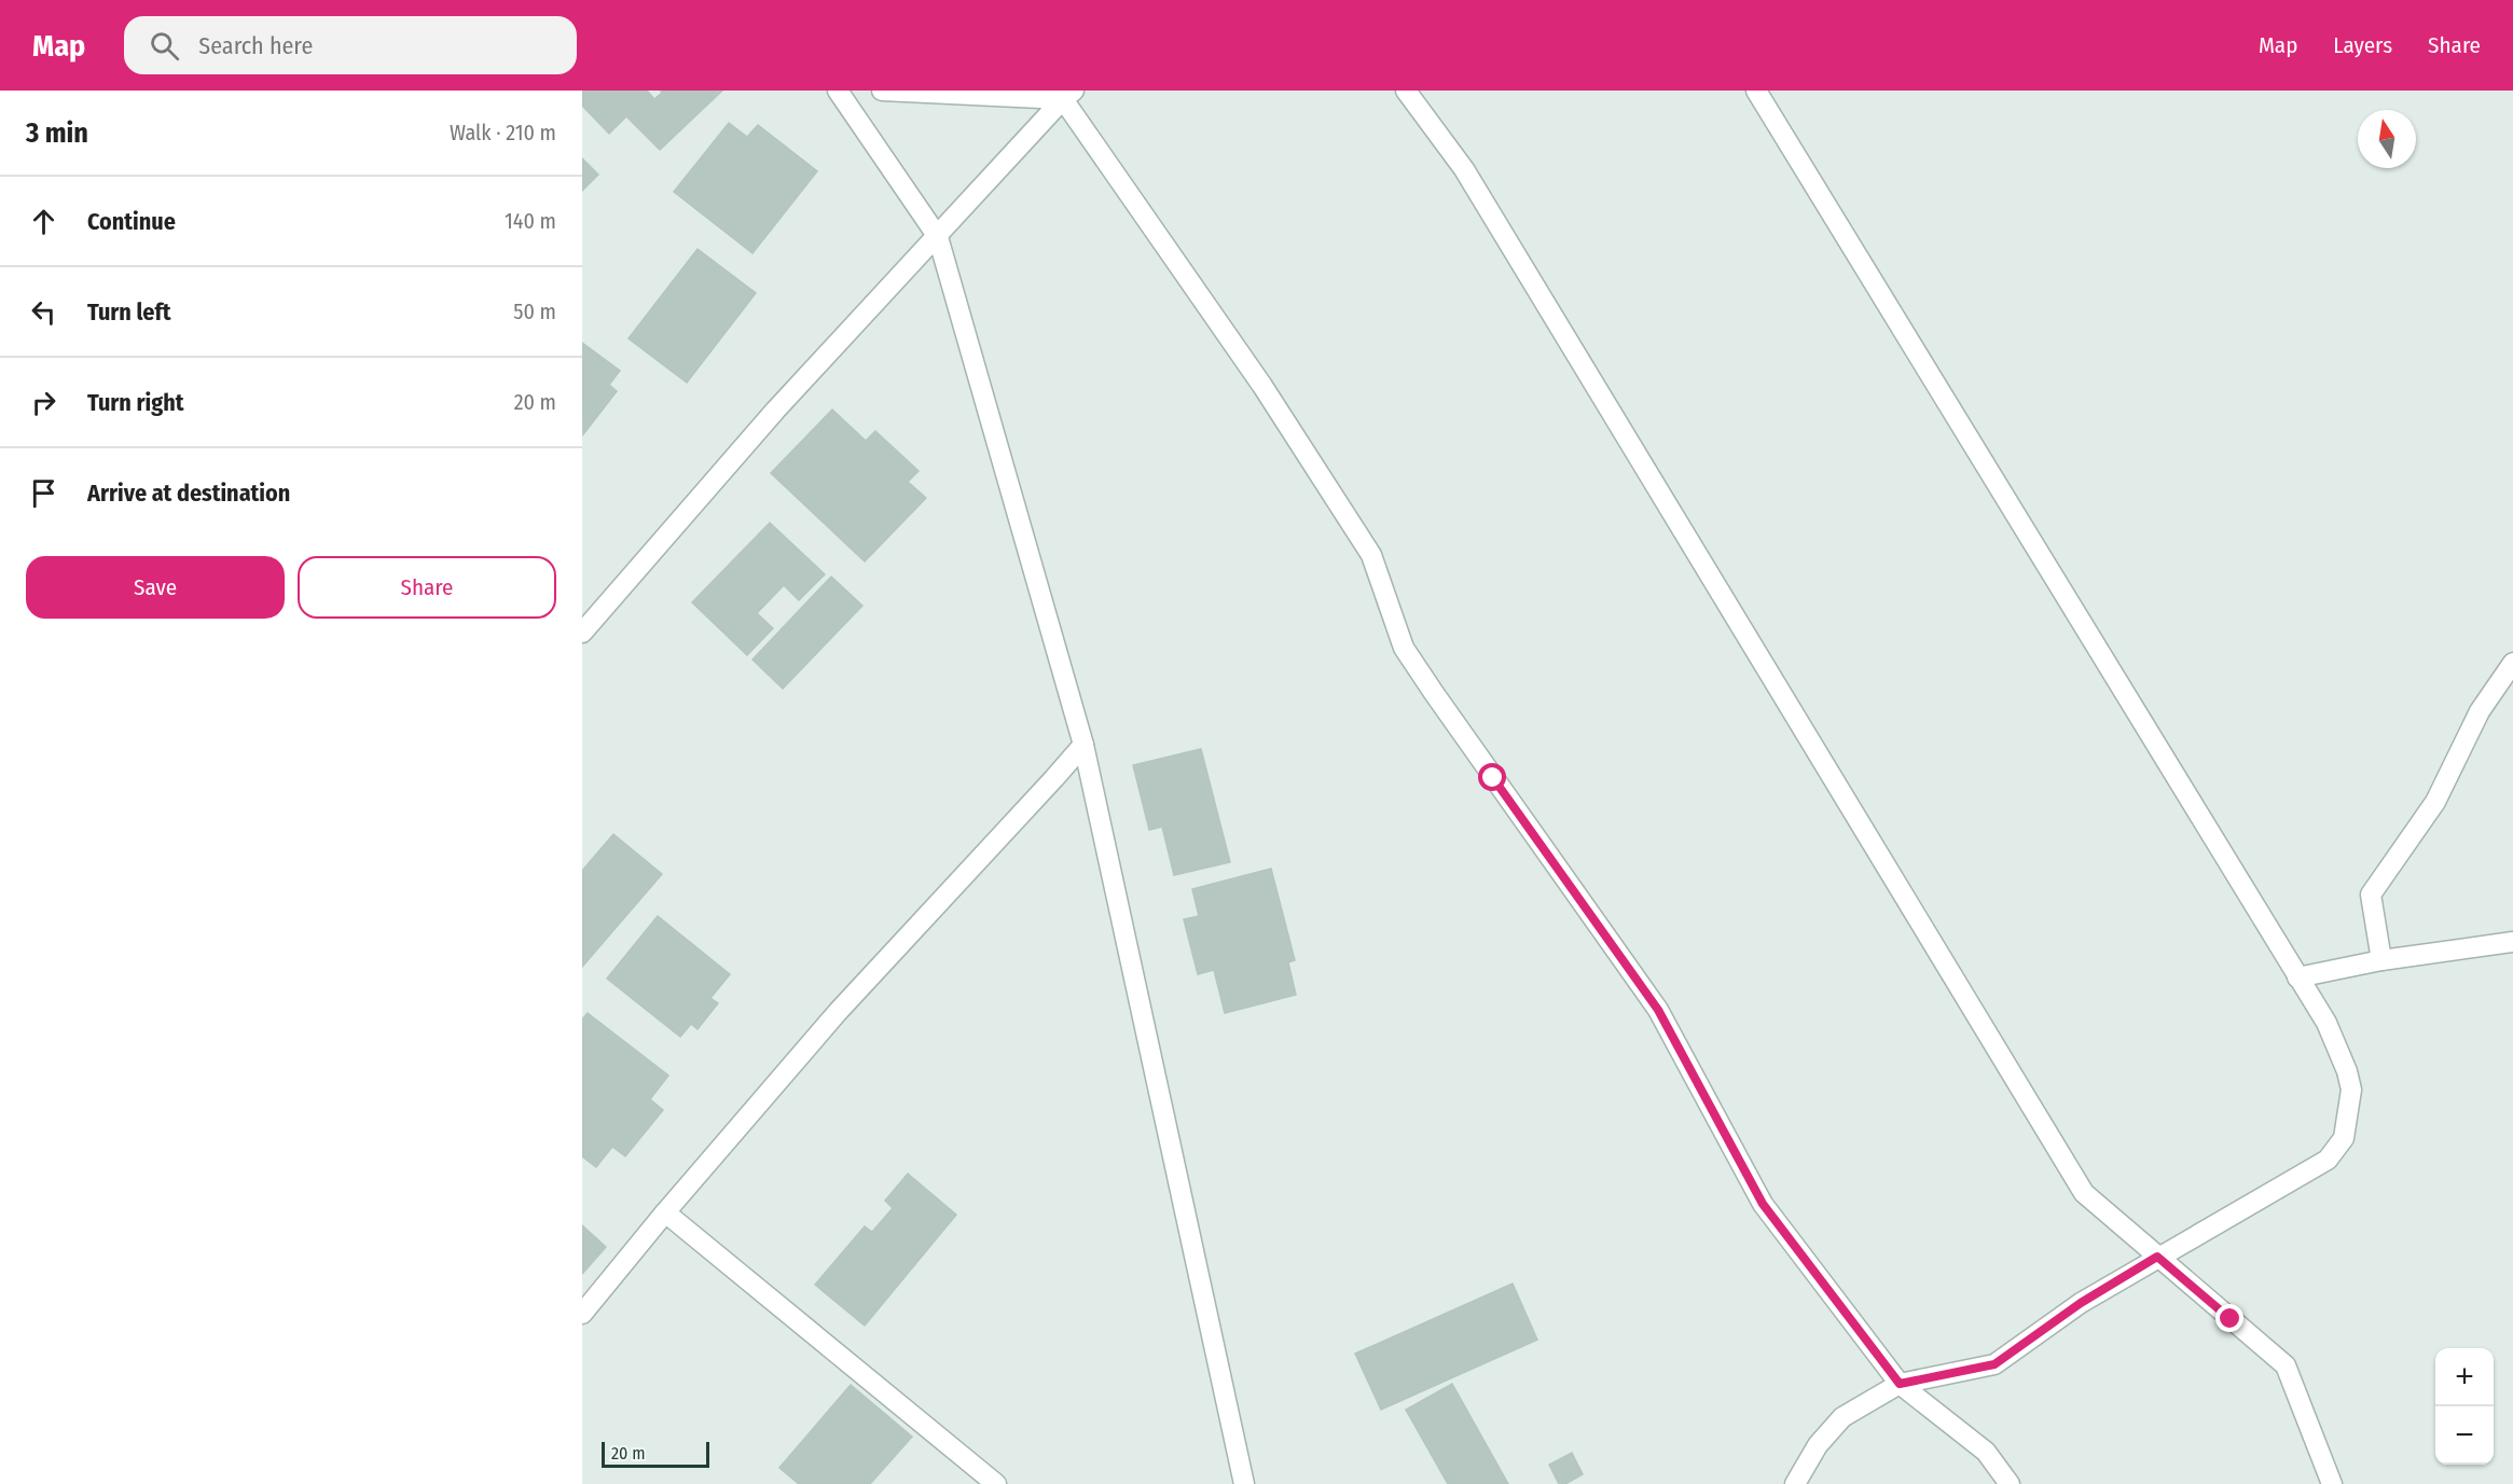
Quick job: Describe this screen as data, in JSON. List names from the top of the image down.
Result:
{
  "scale_bar": "20 m",
  "north": "top",
  "page": {
    "header": "Map",
    "search": "Search here",
    "nav": ["Map", "Layers", "Share"],
    "heading": ["3 min", "Walk · 210 m"],
    "list": [
      ["Continue", "140 m"],
      ["Turn left", "50 m"],
      ["Turn right", "20 m"],
      "Arrive at destination"
    ],
    "buttons": ["Save", "Share"],
    "map_buttons": ["+", "−"],
    "scale": "20 m"
  }
}
